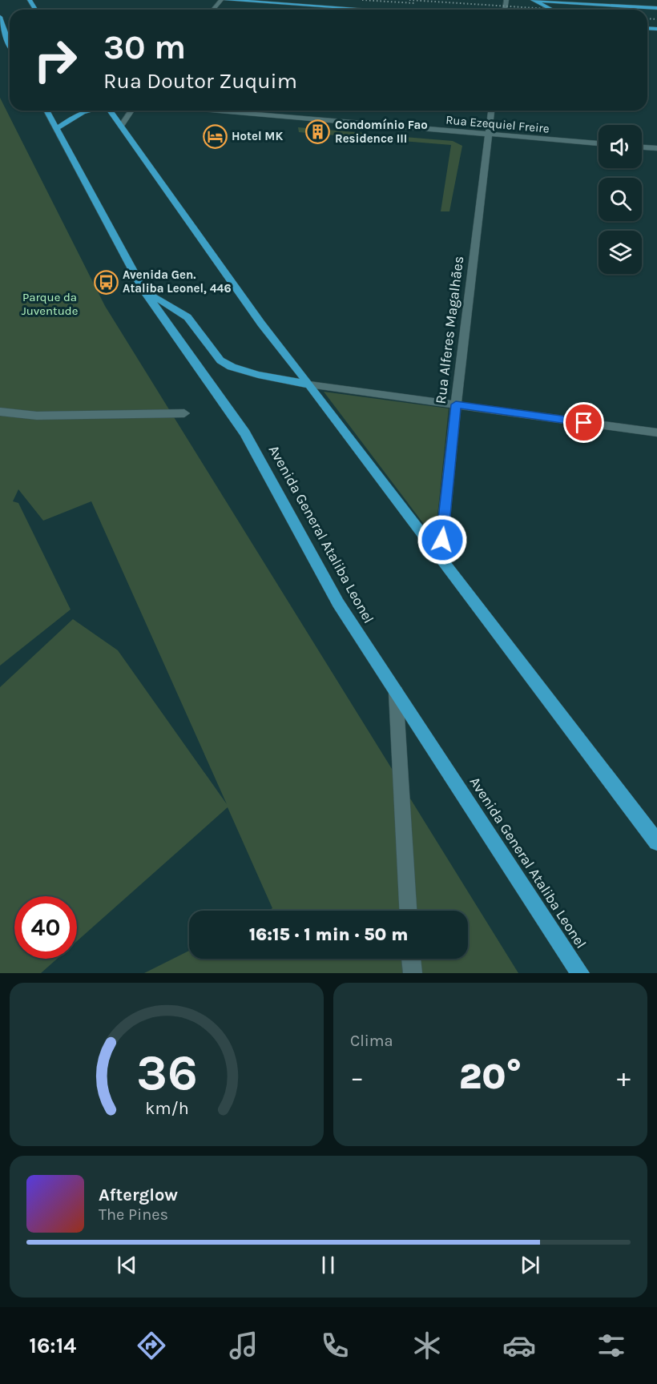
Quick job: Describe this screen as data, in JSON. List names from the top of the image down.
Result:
{
  "streets": {
    "main road": ["Avenida General Ataliba Leonel"],
    "street": ["Rua Ezequiel Freire", "Rua Alferes Magalhães"]
  },
  "crossings": [
    ["Rua Ezequiel Freire", "Rua Alferes Magalhães"]
  ],
  "parks": ["Parque da Juventude"],
  "places": {
    "building": ["Condomínio Fao Residence III"],
    "hotel": ["Hotel MK"],
    "bus stop": ["Avenida Gen. Ataliba Leonel, 446"]
  },
  "page": {
    "turn": ["30 m", "Rua Doutor Zuquim"],
    "limit": "40",
    "trip": "16:15 · 1 min · 50 m",
    "tile": "Clima",
    "heat": ["−", "20°", "+"],
    "song": ["Afterglow", "The Pines"],
    "tabs": "16:14",
    "gauge": ["36", "km/h"]
  }
}
